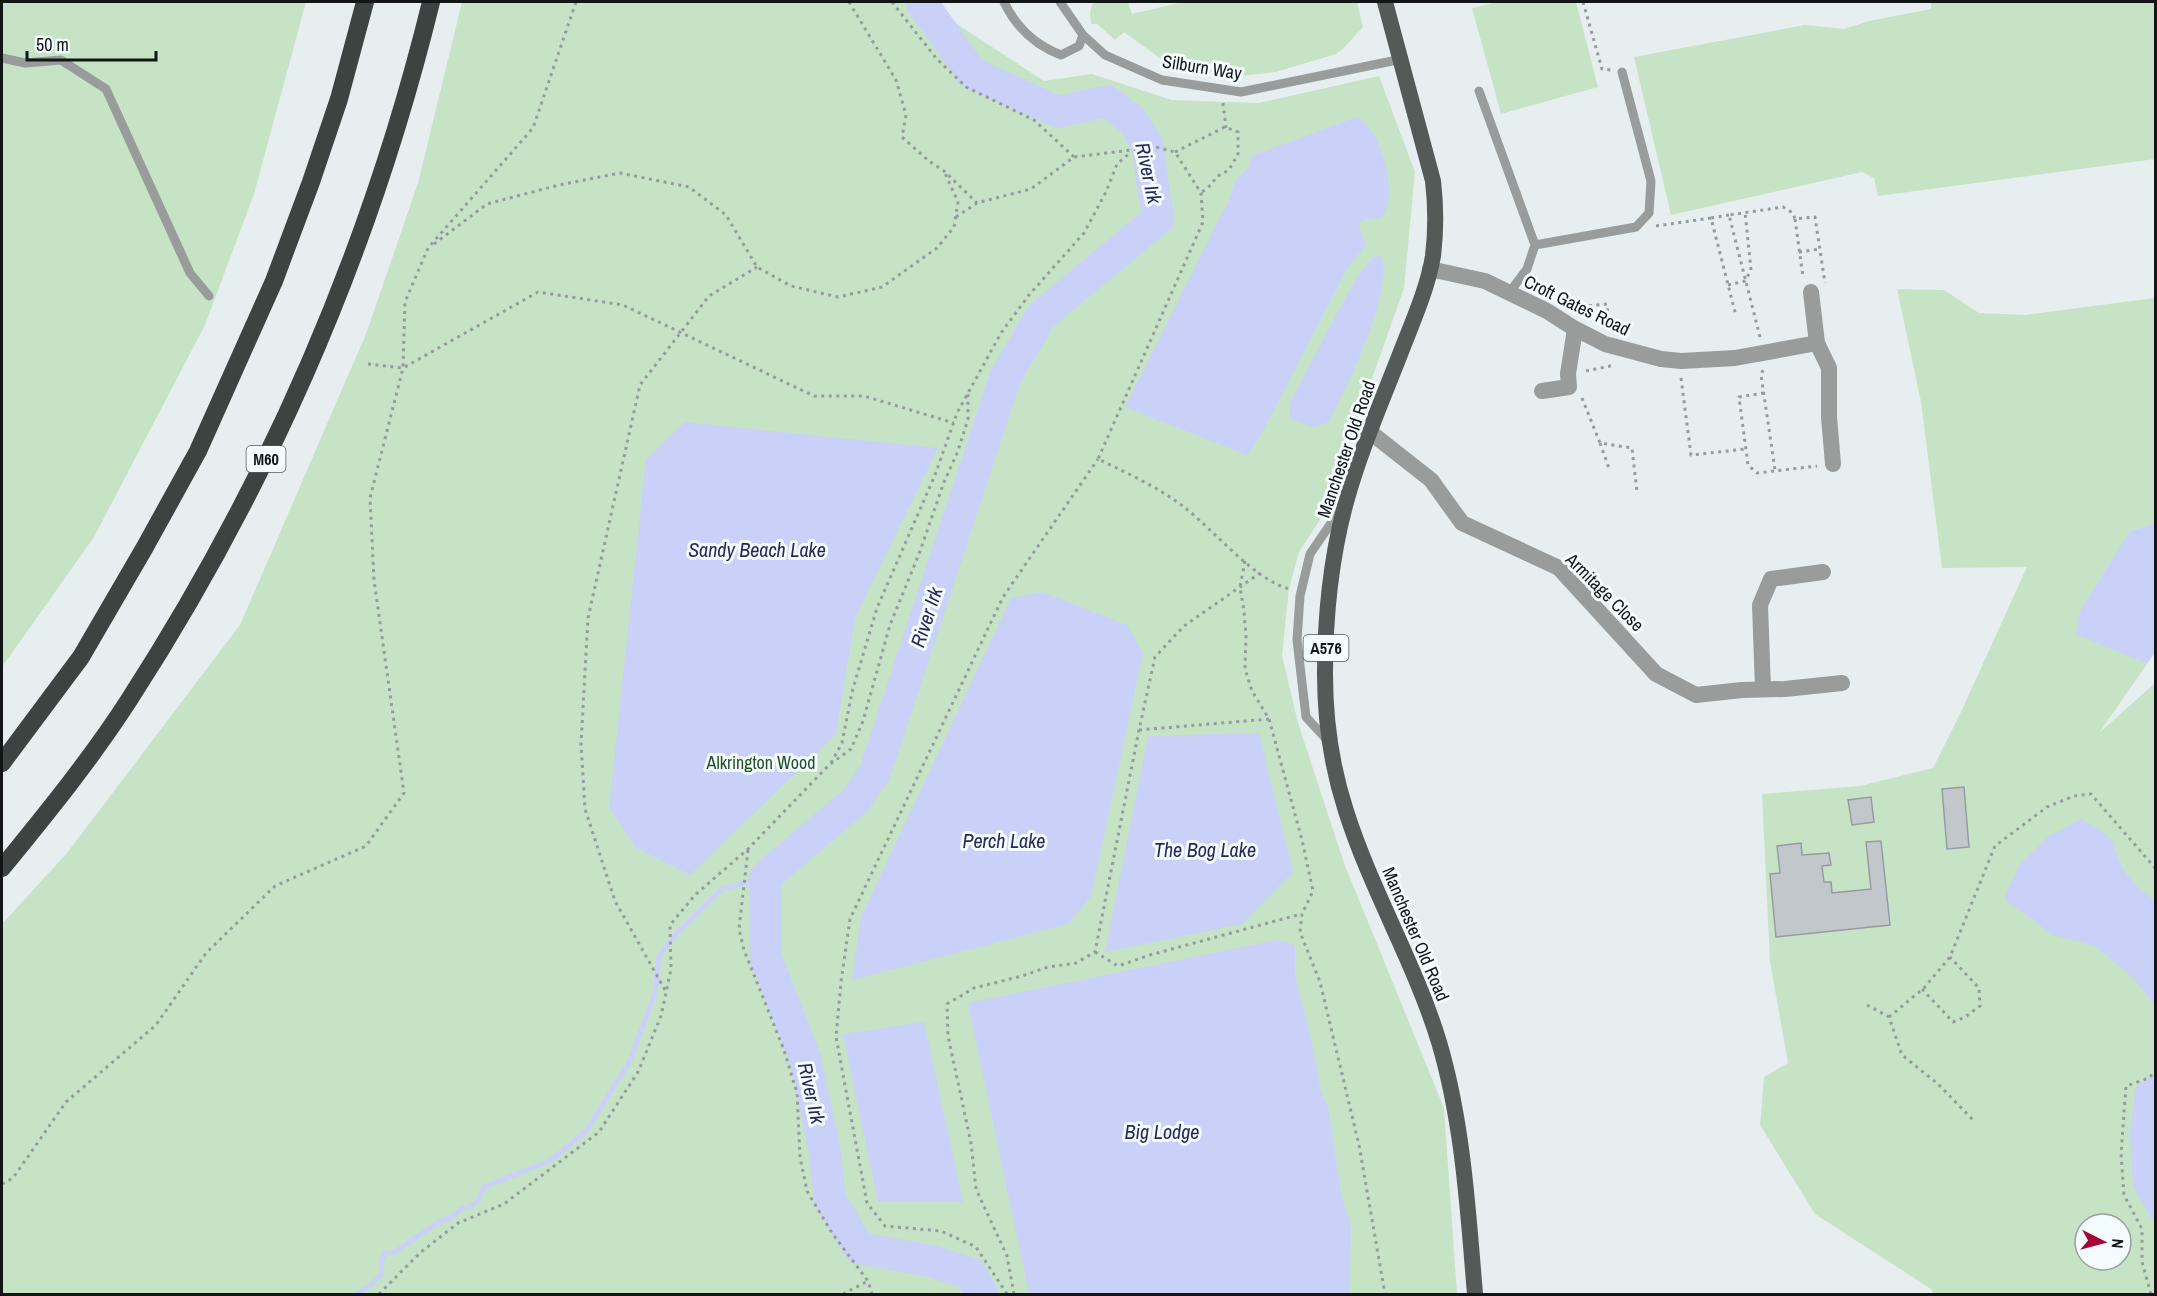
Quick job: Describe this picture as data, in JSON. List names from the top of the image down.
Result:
{
  "streets": {
    "highway": ["M60"],
    "main road": ["Manchester Old Road", "A576"],
    "street": ["Croft Gates Road", "Armitage Close"],
    "lane": ["Silburn Way"]
  },
  "crossings": [
    ["Silburn Way", "Manchester Old Road"],
    ["Croft Gates Road", "Manchester Old Road"],
    ["Manchester Old Road", "Armitage Close"]
  ],
  "water": [
    "River Irk",
    "Sandy Beach Lake",
    "Perch Lake",
    "The Bog Lake",
    "Big Lodge"
  ],
  "parks": ["Alkrington Wood"],
  "scale_bar": "50 m",
  "north": "right"
}
